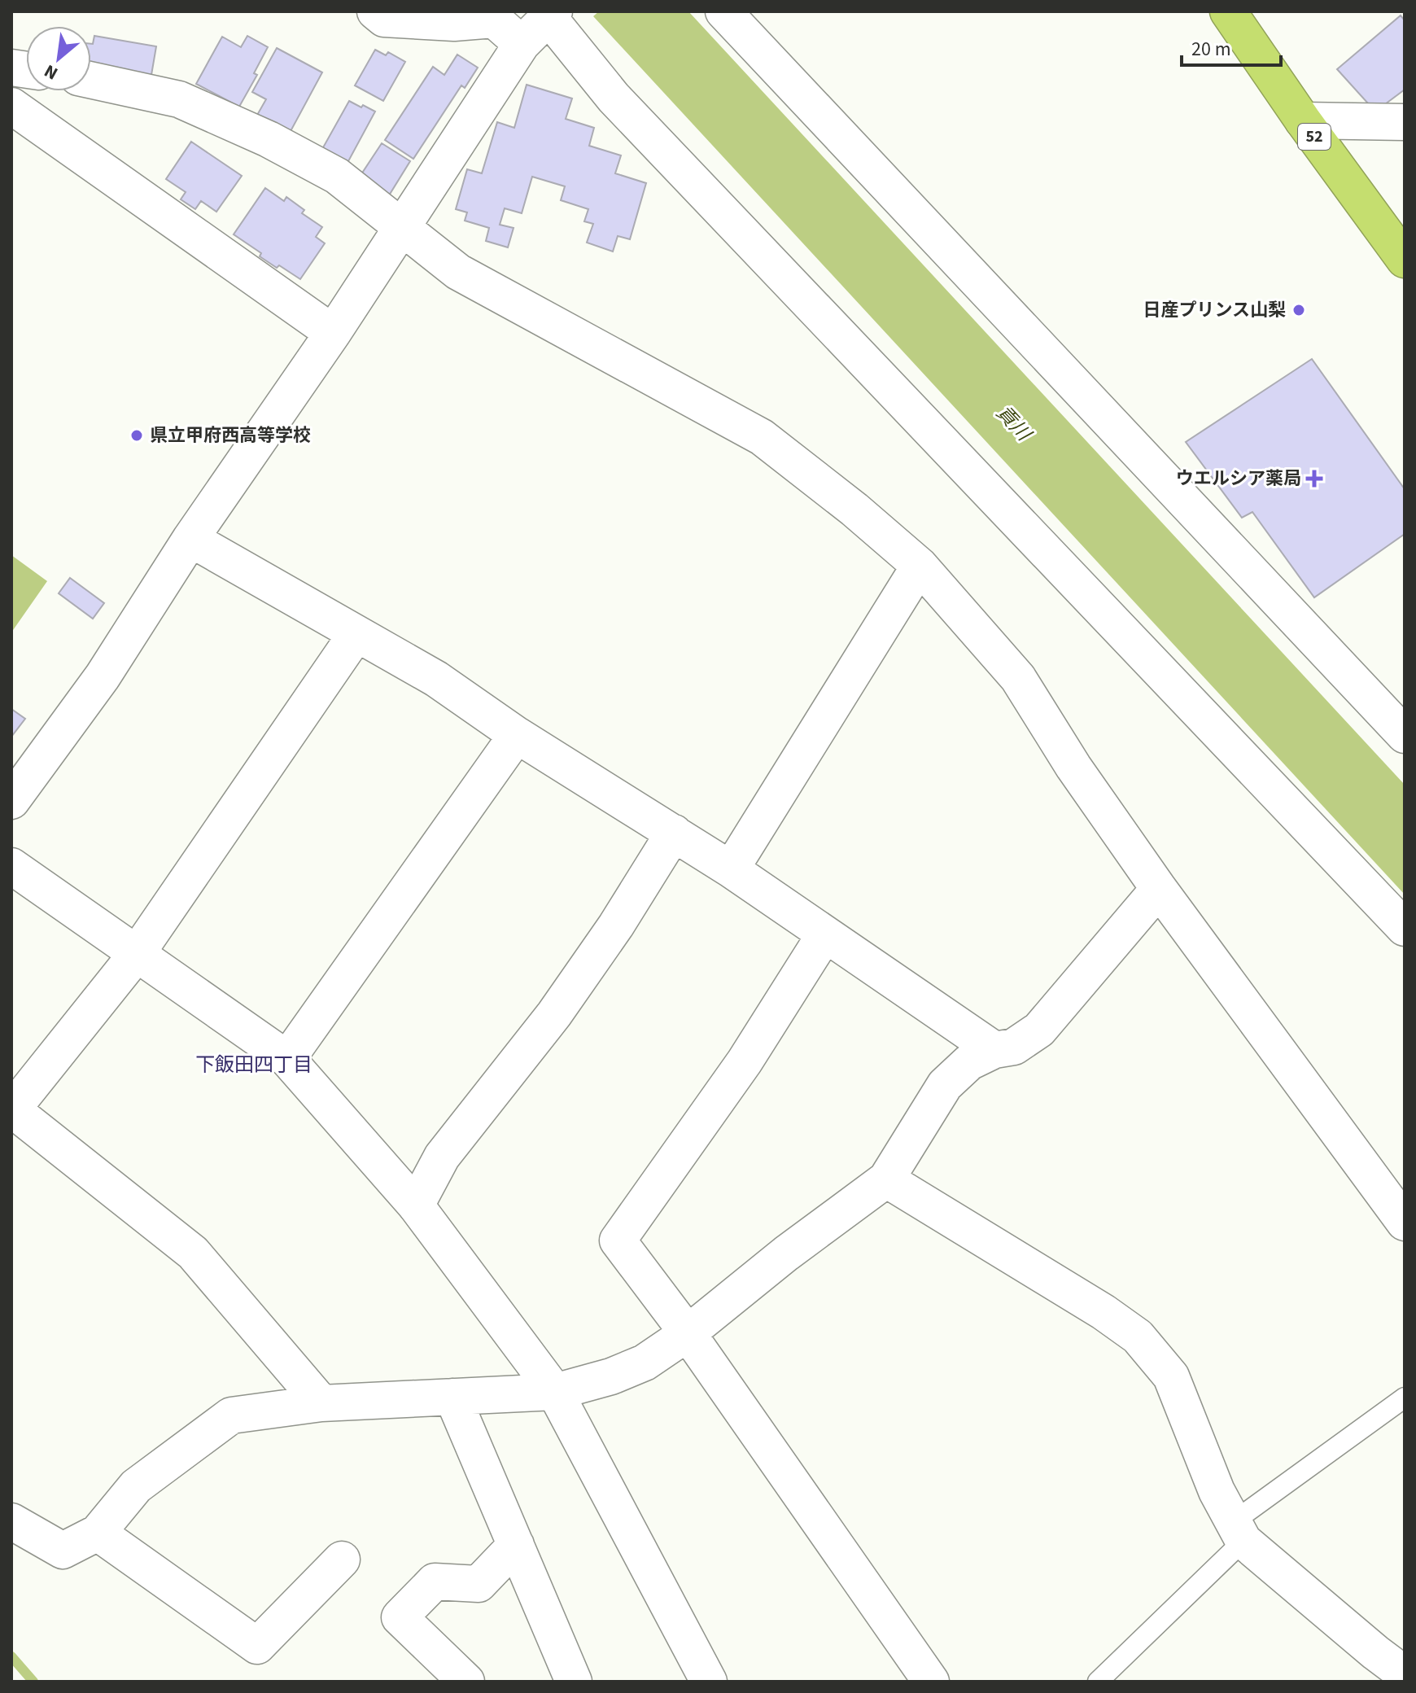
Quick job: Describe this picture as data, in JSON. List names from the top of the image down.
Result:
{
  "streets": {
    "highway": ["52"]
  },
  "districts": ["下飯田四丁目"],
  "water": ["貢川"],
  "places": {
    "other": ["日産プリンス山梨", "県立甲府西高等学校"],
    "health": ["ウエルシア薬局"]
  },
  "scale_bar": "20 m",
  "north": "bottom left"
}
